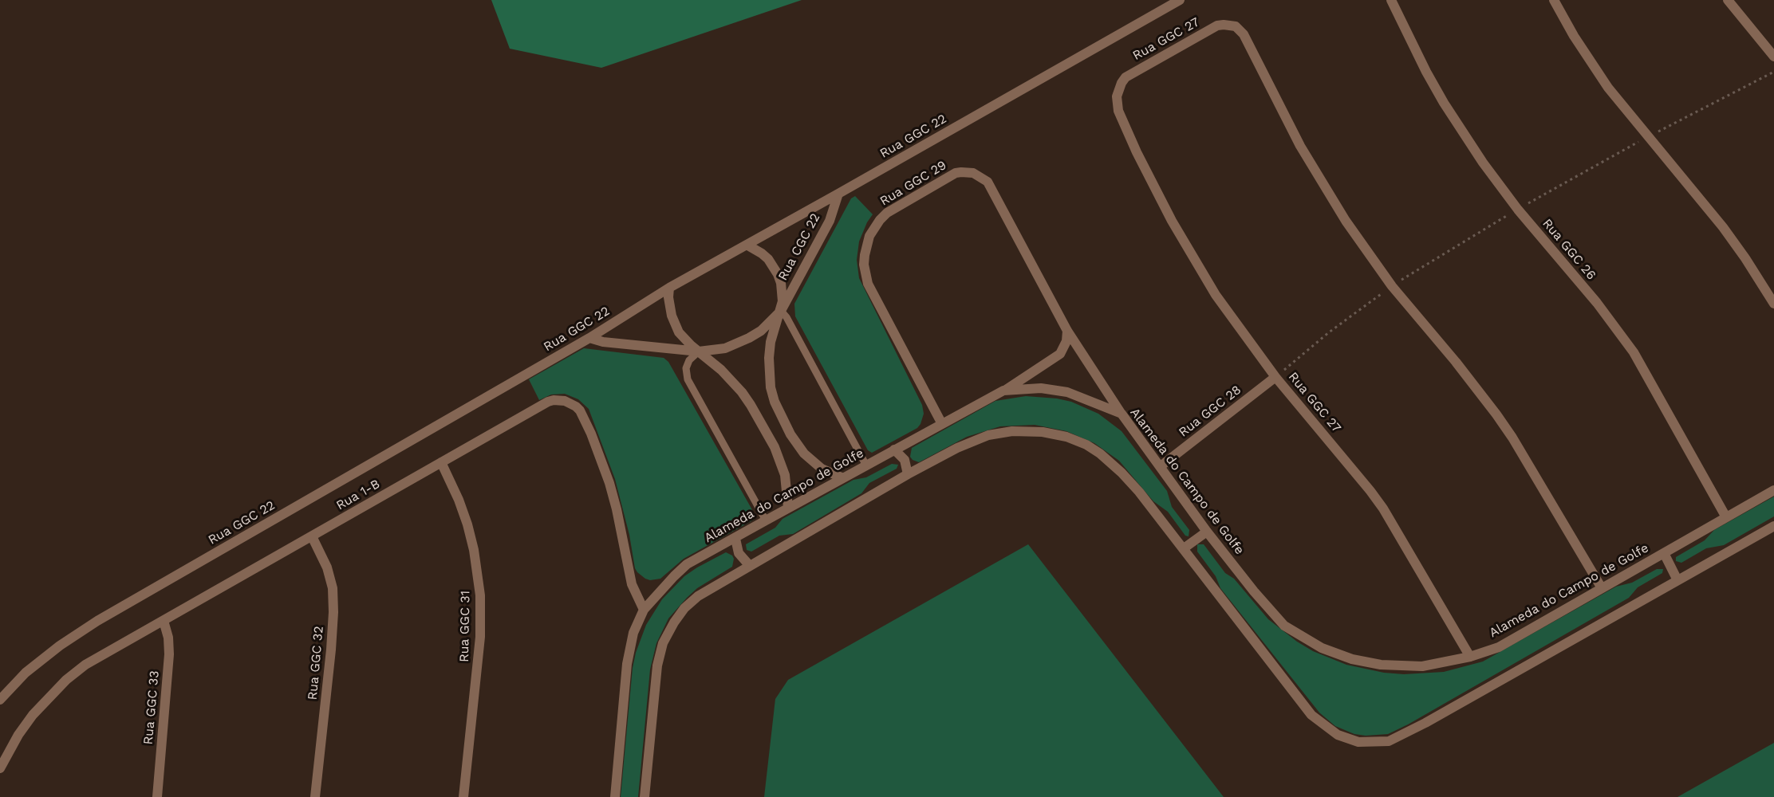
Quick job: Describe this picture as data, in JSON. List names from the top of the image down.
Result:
{
  "streets": {
    "street": [
      "Rua GGC 27",
      "Rua GGC 22",
      "Rua GGC 29",
      "Rua CGC 22",
      "Rua GGC 26",
      "Rua GGC 28",
      "Alameda do Campo de Golfe",
      "Rua 1-B",
      "Rua GGC 31",
      "Rua GGC 32",
      "Rua GGC 33"
    ]
  },
  "crossings": [
    ["Rua GGC 27", "Rua GGC 28"],
    ["Rua GGC 27", "Alameda do Campo de Golfe"],
    ["Rua GGC 22", "Rua CGC 22"],
    ["Rua GGC 29", "Alameda do Campo de Golfe"],
    ["Rua CGC 22", "Alameda do Campo de Golfe"],
    ["Rua GGC 26", "Alameda do Campo de Golfe"],
    ["Rua GGC 28", "Alameda do Campo de Golfe"],
    ["Alameda do Campo de Golfe", "Rua 1-B"],
    ["Rua 1-B", "Rua GGC 31"],
    ["Rua 1-B", "Rua GGC 32"],
    ["Rua 1-B", "Rua GGC 33"]
  ]
}
